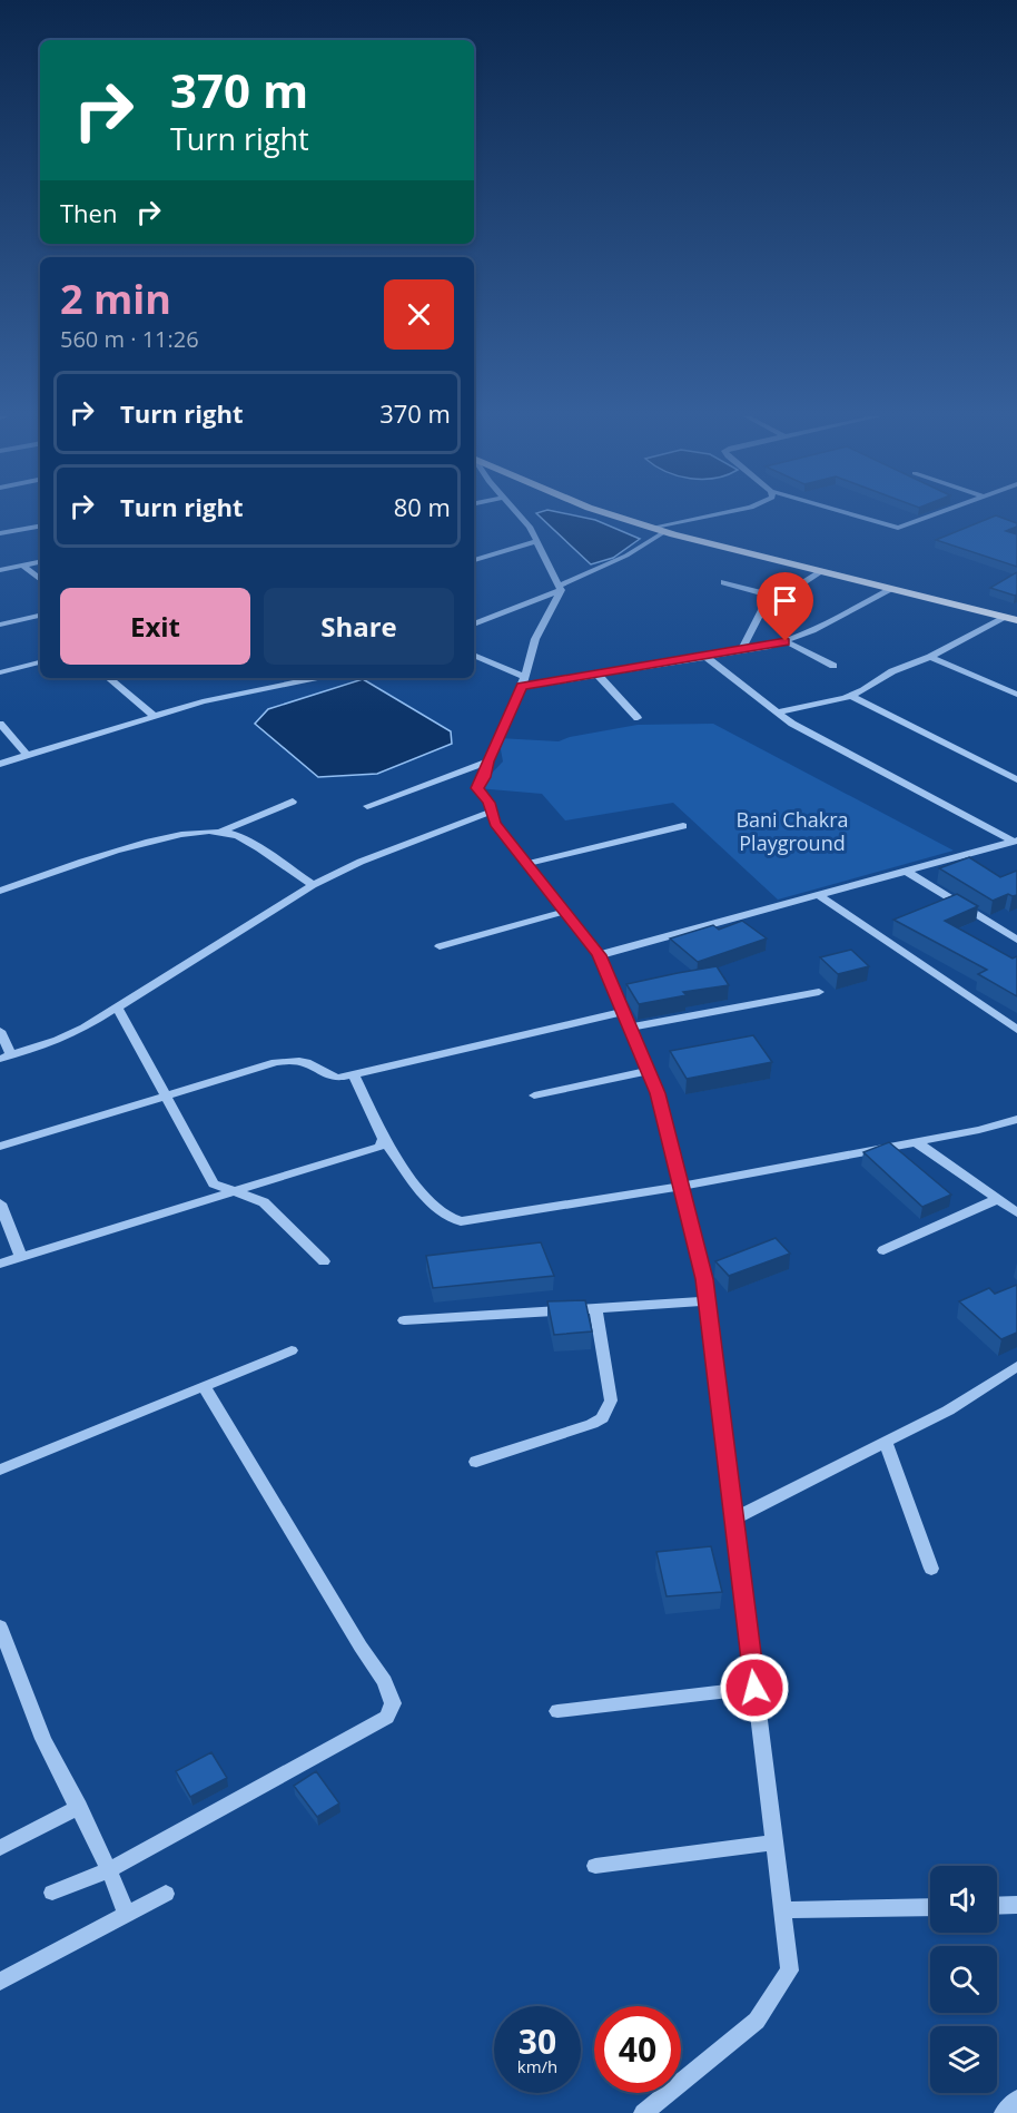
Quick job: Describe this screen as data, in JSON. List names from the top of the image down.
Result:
{
  "parks": ["Bani Chakra Playground"],
  "page": {
    "turn": ["370 m", "Turn right"],
    "then": "Then",
    "heading": ["2 min", "560 m · 11:26"],
    "list": [
      {
        "name": "Turn right",
        "value": "370 m"
      },
      {
        "name": "Turn right",
        "value": "80 m"
      }
    ],
    "buttons": ["Exit", "Share"],
    "speed": "30 km/h",
    "limit": "40"
  }
}
